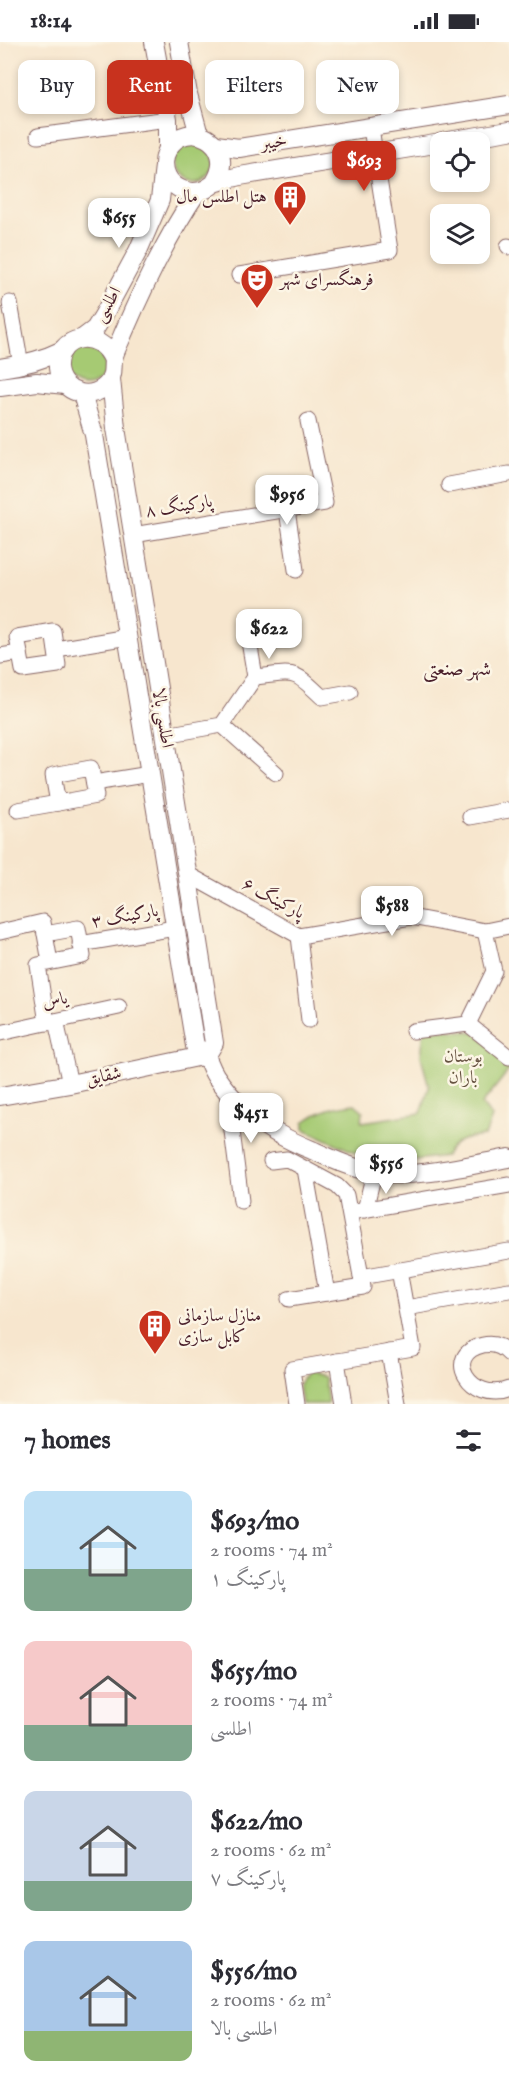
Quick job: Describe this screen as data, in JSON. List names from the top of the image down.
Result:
{
  "streets": {
    "street": [
      "خیبر",
      "اطلسی",
      "پارکینگ ۸",
      "اطلسی بالا",
      "پارکینگ ۶",
      "پارکینگ ۳",
      "یاس",
      "شقایق"
    ]
  },
  "crossings": [
    ["خیبر", "اطلسی"],
    ["اطلسی", "اطلسی بالا"],
    ["پارکینگ ۸", "اطلسی بالا"],
    ["اطلسی بالا", "پارکینگ ۶"],
    ["اطلسی بالا", "پارکینگ ۳"],
    ["اطلسی بالا", "شقایق"]
  ],
  "districts": ["شهر صنعتی"],
  "parks": ["بوستان باران"],
  "places": {
    "building": ["هتل اطلس مال", "منازل سازمانی کابل سازی"],
    "theatre": ["فرهنگسرای شهر"]
  },
  "page": {
    "status": "18:14",
    "chip": [
      "Buy",
      "Rent",
      "Filters",
      "New"
    ],
    "price": [
      "$693",
      "$655",
      "$956",
      "$622",
      "$588",
      "$451",
      "$556"
    ],
    "heading": "7 homes",
    "list": [
      {
        "name": "$693/mo",
        "note": "2 rooms · 74 m² · پارکینگ ۱"
      },
      {
        "name": "$655/mo",
        "note": "2 rooms · 74 m² · اطلسی"
      },
      {
        "name": "$622/mo",
        "note": "2 rooms · 62 m² · پارکینگ ۷"
      },
      {
        "name": "$556/mo",
        "note": "2 rooms · 62 m² · اطلسی بالا"
      }
    ]
  }
}
